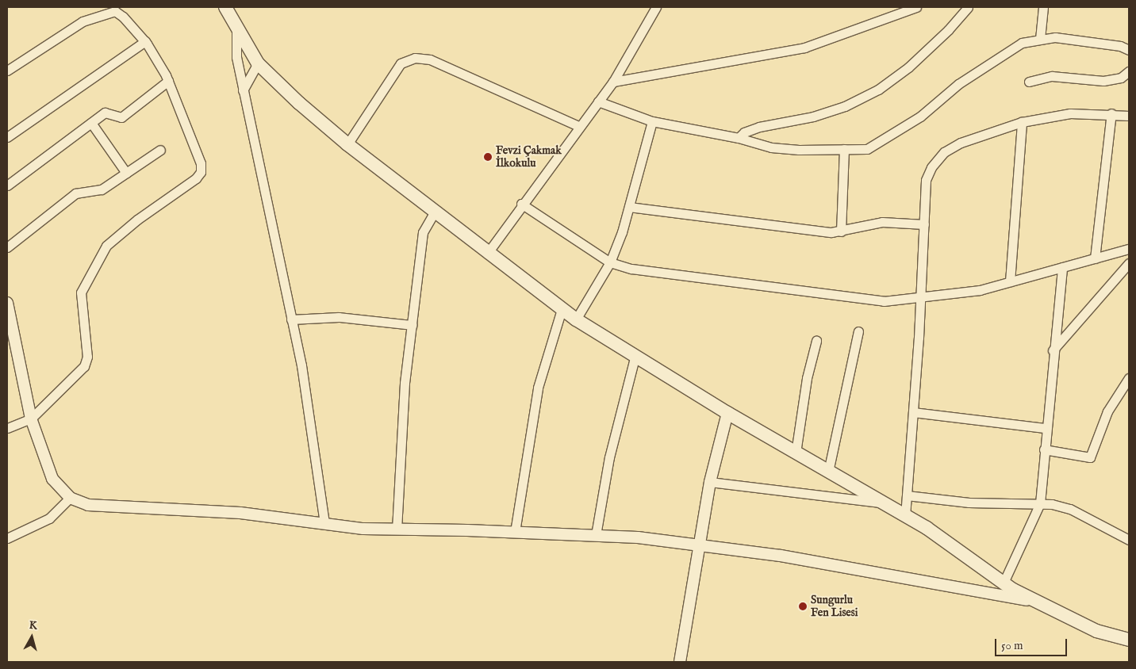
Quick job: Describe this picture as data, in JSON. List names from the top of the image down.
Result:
{
  "places": ["Fevzi Çakmak İlkokulu", "Sungurlu Fen Lisesi"],
  "scale_bar": "50 m",
  "north": "top"
}
